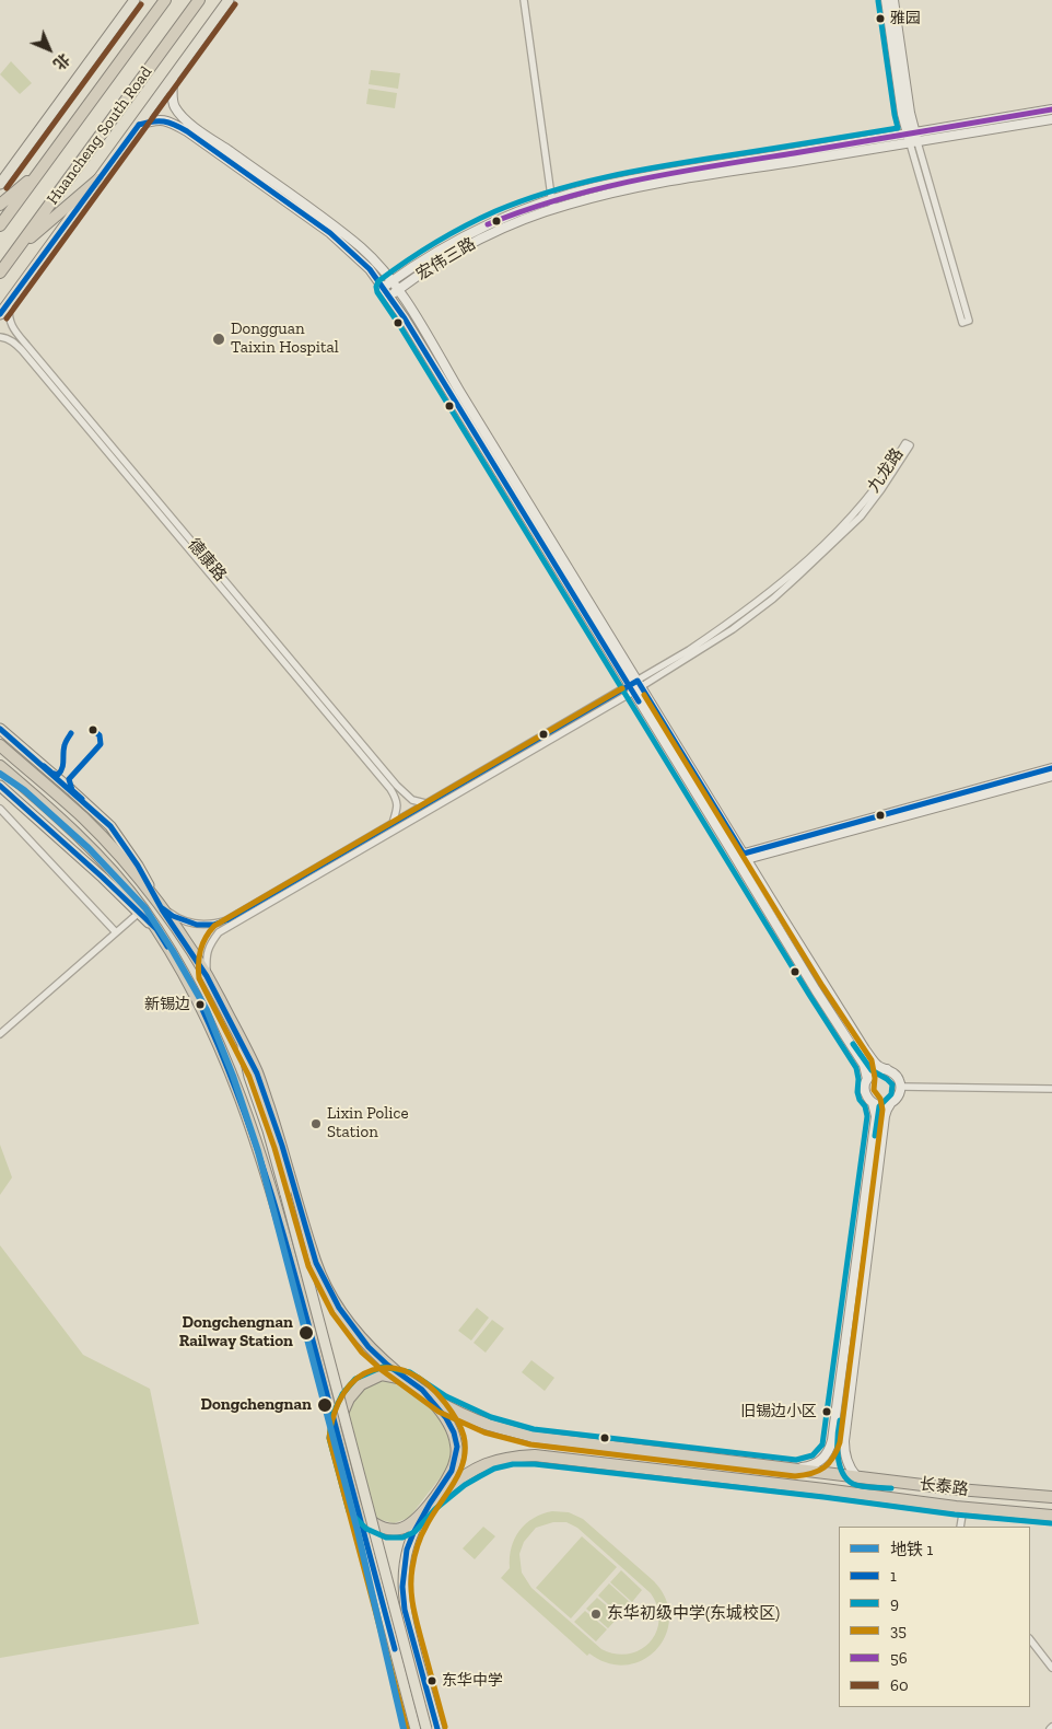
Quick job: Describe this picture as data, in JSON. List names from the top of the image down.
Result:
{
  "streets": {
    "highway": ["Huancheng South Road", "长泰路"],
    "main road": ["宏伟三路"],
    "street": ["九龙路", "德康路"]
  },
  "crossings": [
    ["九龙路", "德康路"]
  ],
  "places": [
    "雅园",
    "Dongguan Taixin Hospital",
    "新锡边",
    "Lixin Police Station",
    "Dongchengnan Railway Station",
    "Dongchengnan",
    "旧锡边小区",
    "东华初级中学(东城校区)",
    "东华中学"
  ],
  "lines": [
    "transit line 9",
    "transit line 60",
    "transit line 56",
    "transit line 1",
    "transit line 35",
    "metro line 1"
  ],
  "legend": [
    "地铁 1",
    "1",
    "9",
    "35",
    "56",
    "60"
  ],
  "north": "bottom right"
}
